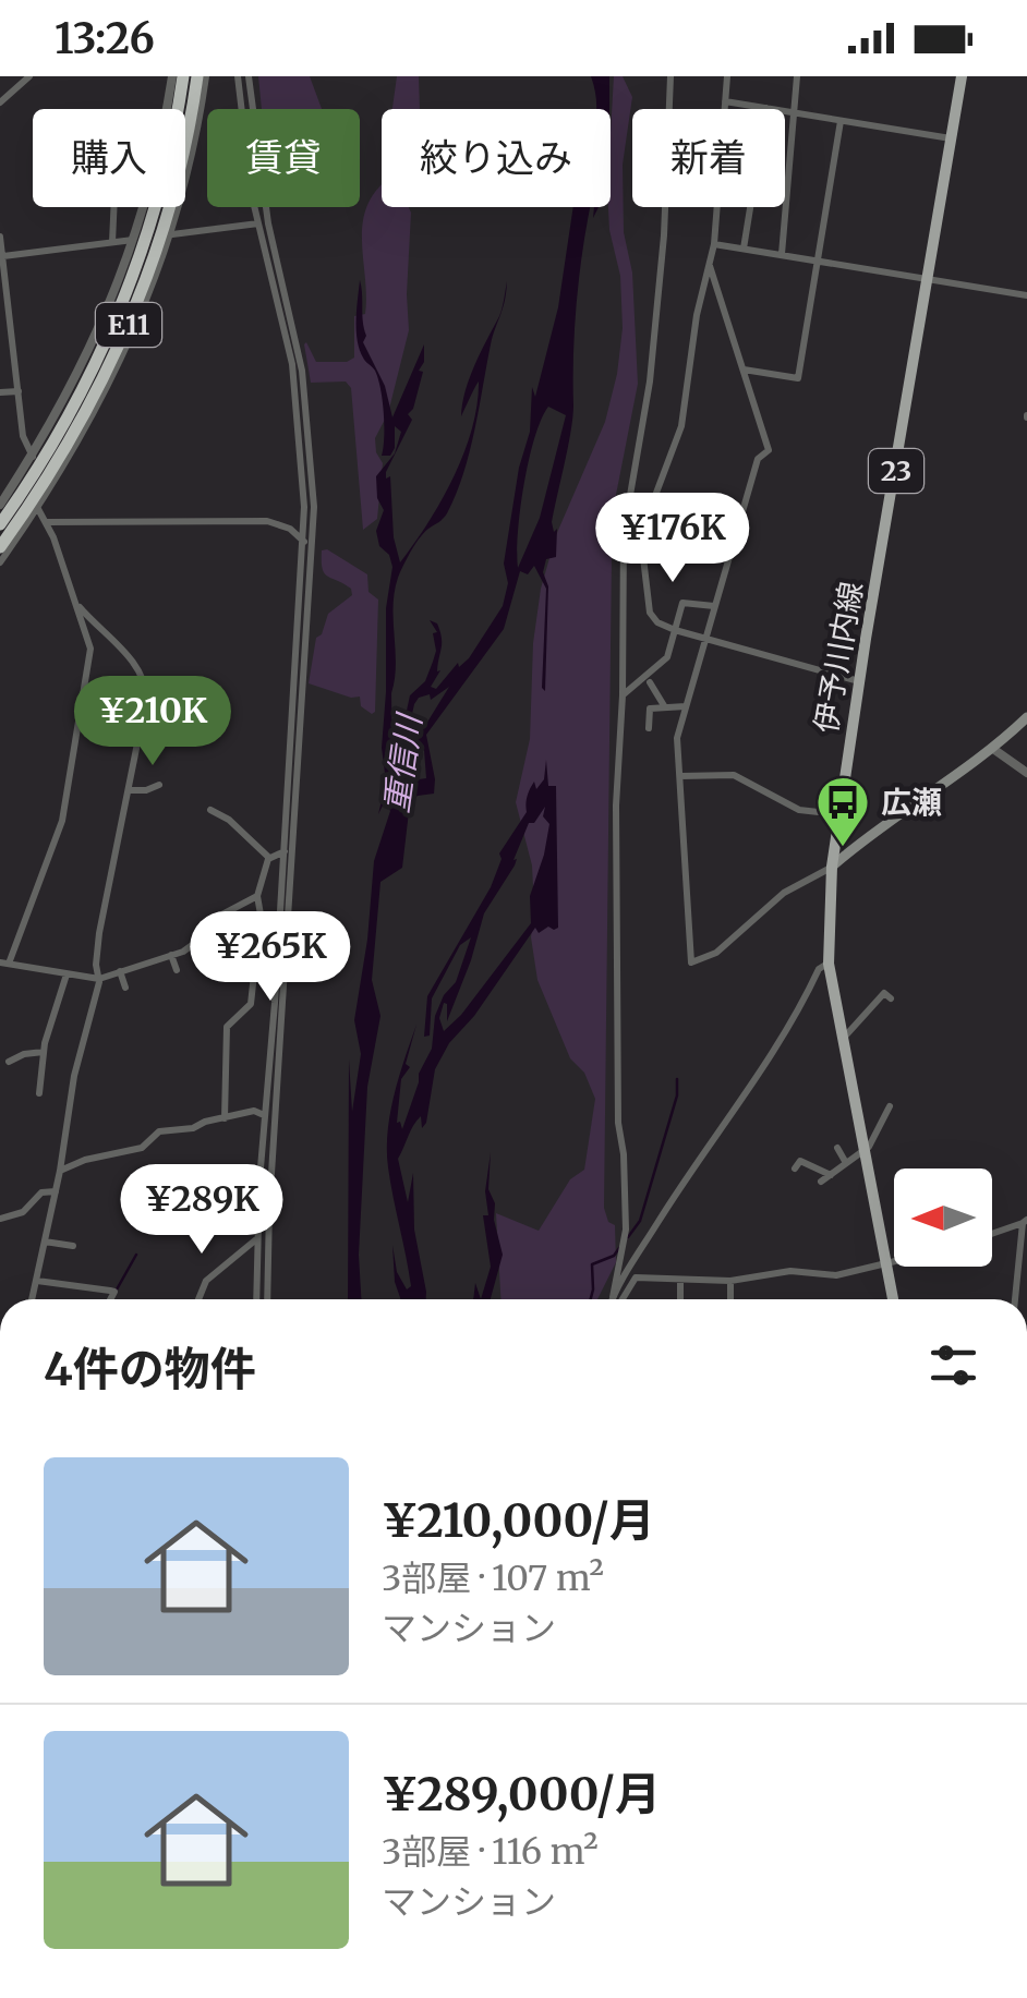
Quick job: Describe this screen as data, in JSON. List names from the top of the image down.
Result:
{
  "streets": {
    "highway": ["E11"],
    "main road": ["23", "伊予川内線"]
  },
  "water": ["重信川"],
  "places": {
    "bus stop": ["広瀬"]
  },
  "north": "left",
  "page": {
    "status": "13:26",
    "chip": [
      "購入",
      "賃貸",
      "絞り込み",
      "新着"
    ],
    "price": [
      "¥176K",
      "¥210K",
      "¥265K",
      "¥289K"
    ],
    "heading": "4件の物件",
    "list": [
      {
        "name": "¥210,000/月",
        "note": "3部屋 · 107 m² · マンション"
      },
      {
        "name": "¥289,000/月",
        "note": "3部屋 · 116 m² · マンション"
      }
    ]
  }
}
